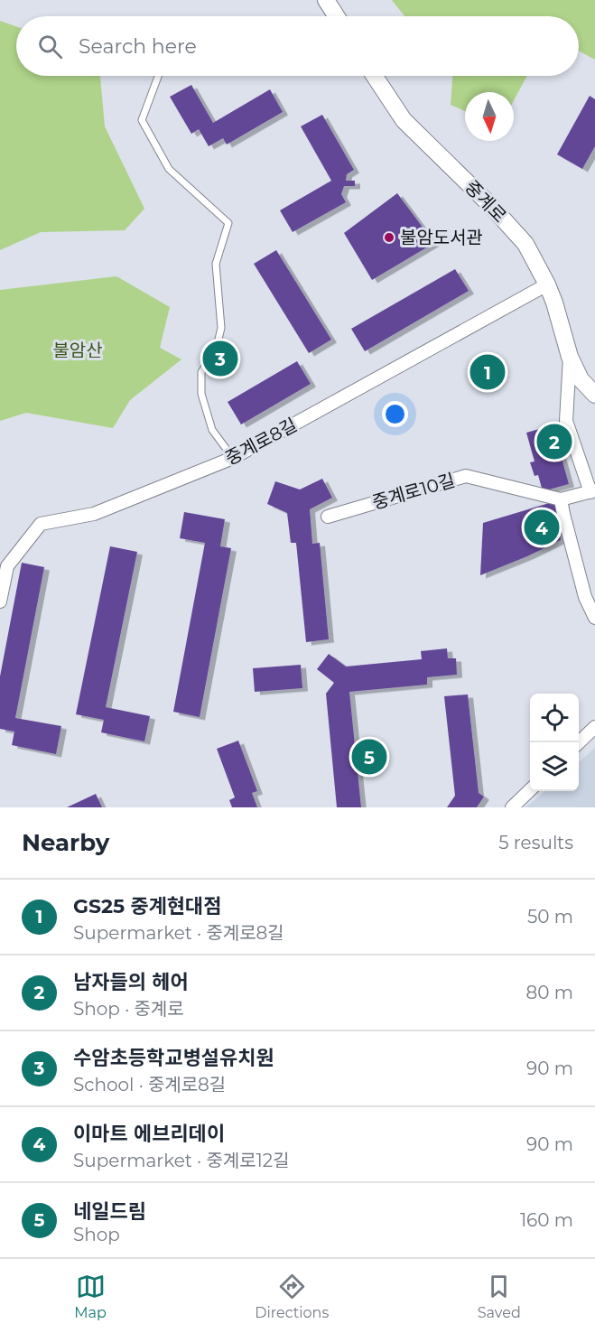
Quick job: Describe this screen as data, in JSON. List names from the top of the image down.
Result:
{
  "streets": {
    "street": ["중계로", "중계로8길", "중계로10길"]
  },
  "crossings": [
    ["중계로", "중계로8길"],
    ["중계로", "중계로10길"]
  ],
  "parks": ["불암산"],
  "places": ["불암도서관"],
  "north": "bottom",
  "page": {
    "search": "Search here",
    "pins": [
      "3",
      "1",
      "2",
      "4",
      "5"
    ],
    "heading": ["Nearby", "5 results"],
    "list": [
      {
        "mark": "1",
        "name": "GS25 중계현대점",
        "note": "Supermarket · 중계로8길",
        "value": "50 m"
      },
      {
        "mark": "2",
        "name": "남자들의 헤어",
        "note": "Shop · 중계로",
        "value": "80 m"
      },
      {
        "mark": "3",
        "name": "수암초등학교병설유치원",
        "note": "School · 중계로8길",
        "value": "90 m"
      },
      {
        "mark": "4",
        "name": "이마트 에브리데이",
        "note": "Supermarket · 중계로12길",
        "value": "90 m"
      },
      {
        "mark": "5",
        "name": "네일드림",
        "note": "Shop",
        "value": "160 m"
      }
    ],
    "nav": ["Map", "Directions", "Saved"]
  }
}
